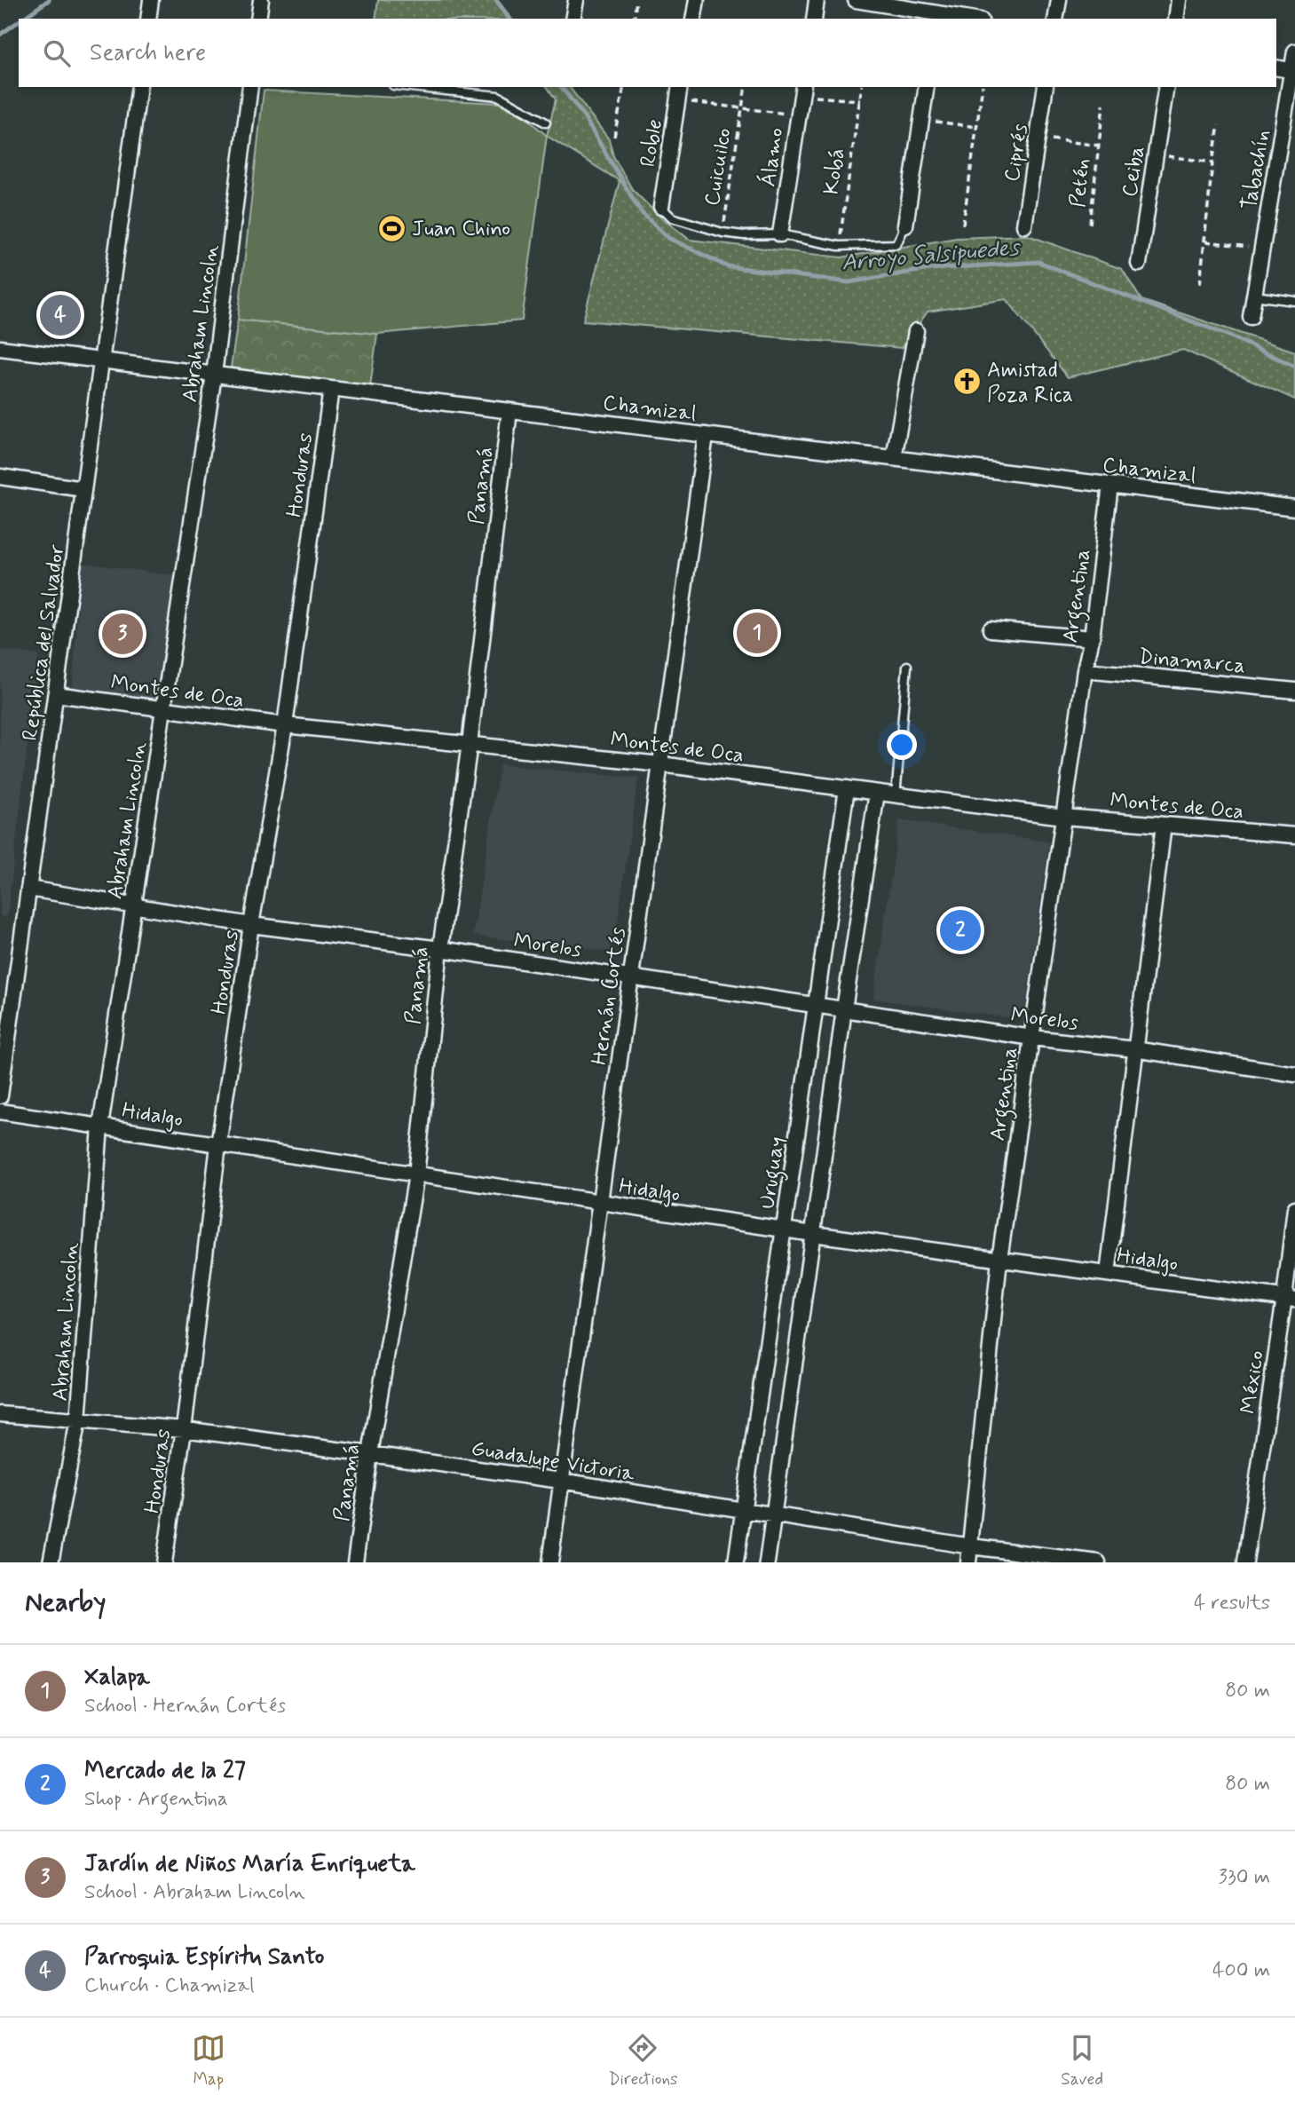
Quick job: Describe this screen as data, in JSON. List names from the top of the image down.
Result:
{
  "streets": {
    "street": [
      "Roble",
      "Ciprés",
      "Álamo",
      "Tabachín",
      "Ceiba",
      "Abraham Lincoln",
      "Chamizal",
      "Honduras",
      "Panamá",
      "Argentina",
      "República del Salvador",
      "Dinamarca",
      "Montes de Oca",
      "Morelos",
      "Hernán Cortés",
      "Hidalgo",
      "Uruguay",
      "México",
      "Guadalupe Victoria"
    ],
    "path": ["Cuicuilco", "Kobá", "Petén"]
  },
  "crossings": [
    ["Roble", "Cuicuilco"],
    ["Ciprés", "Petén"],
    ["Álamo", "Cuicuilco"],
    ["Abraham Lincoln", "Chamizal"],
    ["Abraham Lincoln", "Montes de Oca"],
    ["Abraham Lincoln", "Morelos"],
    ["Abraham Lincoln", "Hidalgo"],
    ["Abraham Lincoln", "Guadalupe Victoria"],
    ["Chamizal", "Honduras"],
    ["Chamizal", "Panamá"],
    ["Chamizal", "Argentina"],
    ["Chamizal", "República del Salvador"],
    ["Chamizal", "Hernán Cortés"],
    ["Honduras", "Montes de Oca"],
    ["Honduras", "Morelos"],
    ["Honduras", "Hidalgo"],
    ["Honduras", "Guadalupe Victoria"],
    ["Panamá", "Montes de Oca"],
    ["Panamá", "Morelos"],
    ["Panamá", "Hidalgo"],
    ["Panamá", "Guadalupe Victoria"],
    ["Argentina", "Dinamarca"],
    ["Argentina", "Montes de Oca"],
    ["Argentina", "Morelos"],
    ["Argentina", "Hidalgo"],
    ["Argentina", "Guadalupe Victoria"],
    ["República del Salvador", "Montes de Oca"],
    ["República del Salvador", "Morelos"],
    ["Montes de Oca", "Hernán Cortés"],
    ["Montes de Oca", "Uruguay"],
    ["Morelos", "Hernán Cortés"],
    ["Morelos", "Uruguay"],
    ["Hernán Cortés", "Hidalgo"],
    ["Hernán Cortés", "Guadalupe Victoria"],
    ["Hidalgo", "Uruguay"],
    ["Hidalgo", "México"],
    ["Uruguay", "Guadalupe Victoria"]
  ],
  "water": ["Arroyo Salsipuedes"],
  "places": {
    "sports": ["Juan Chino"],
    "church": ["Amistad Poza Rica"]
  },
  "page": {
    "search": "Search here",
    "pins": [
      "4",
      "1",
      "3",
      "2"
    ],
    "heading": ["Nearby", "4 results"],
    "list": [
      {
        "mark": "1",
        "name": "Xalapa",
        "note": "School · Hernán Cortés",
        "value": "80 m"
      },
      {
        "mark": "2",
        "name": "Mercado de la 27",
        "note": "Shop · Argentina",
        "value": "80 m"
      },
      {
        "mark": "3",
        "name": "Jardín de Niños María Enriqueta",
        "note": "School · Abraham Lincoln",
        "value": "330 m"
      },
      {
        "mark": "4",
        "name": "Parroquia Espíritu Santo",
        "note": "Church · Chamizal",
        "value": "400 m"
      }
    ],
    "nav": ["Map", "Directions", "Saved"]
  }
}
